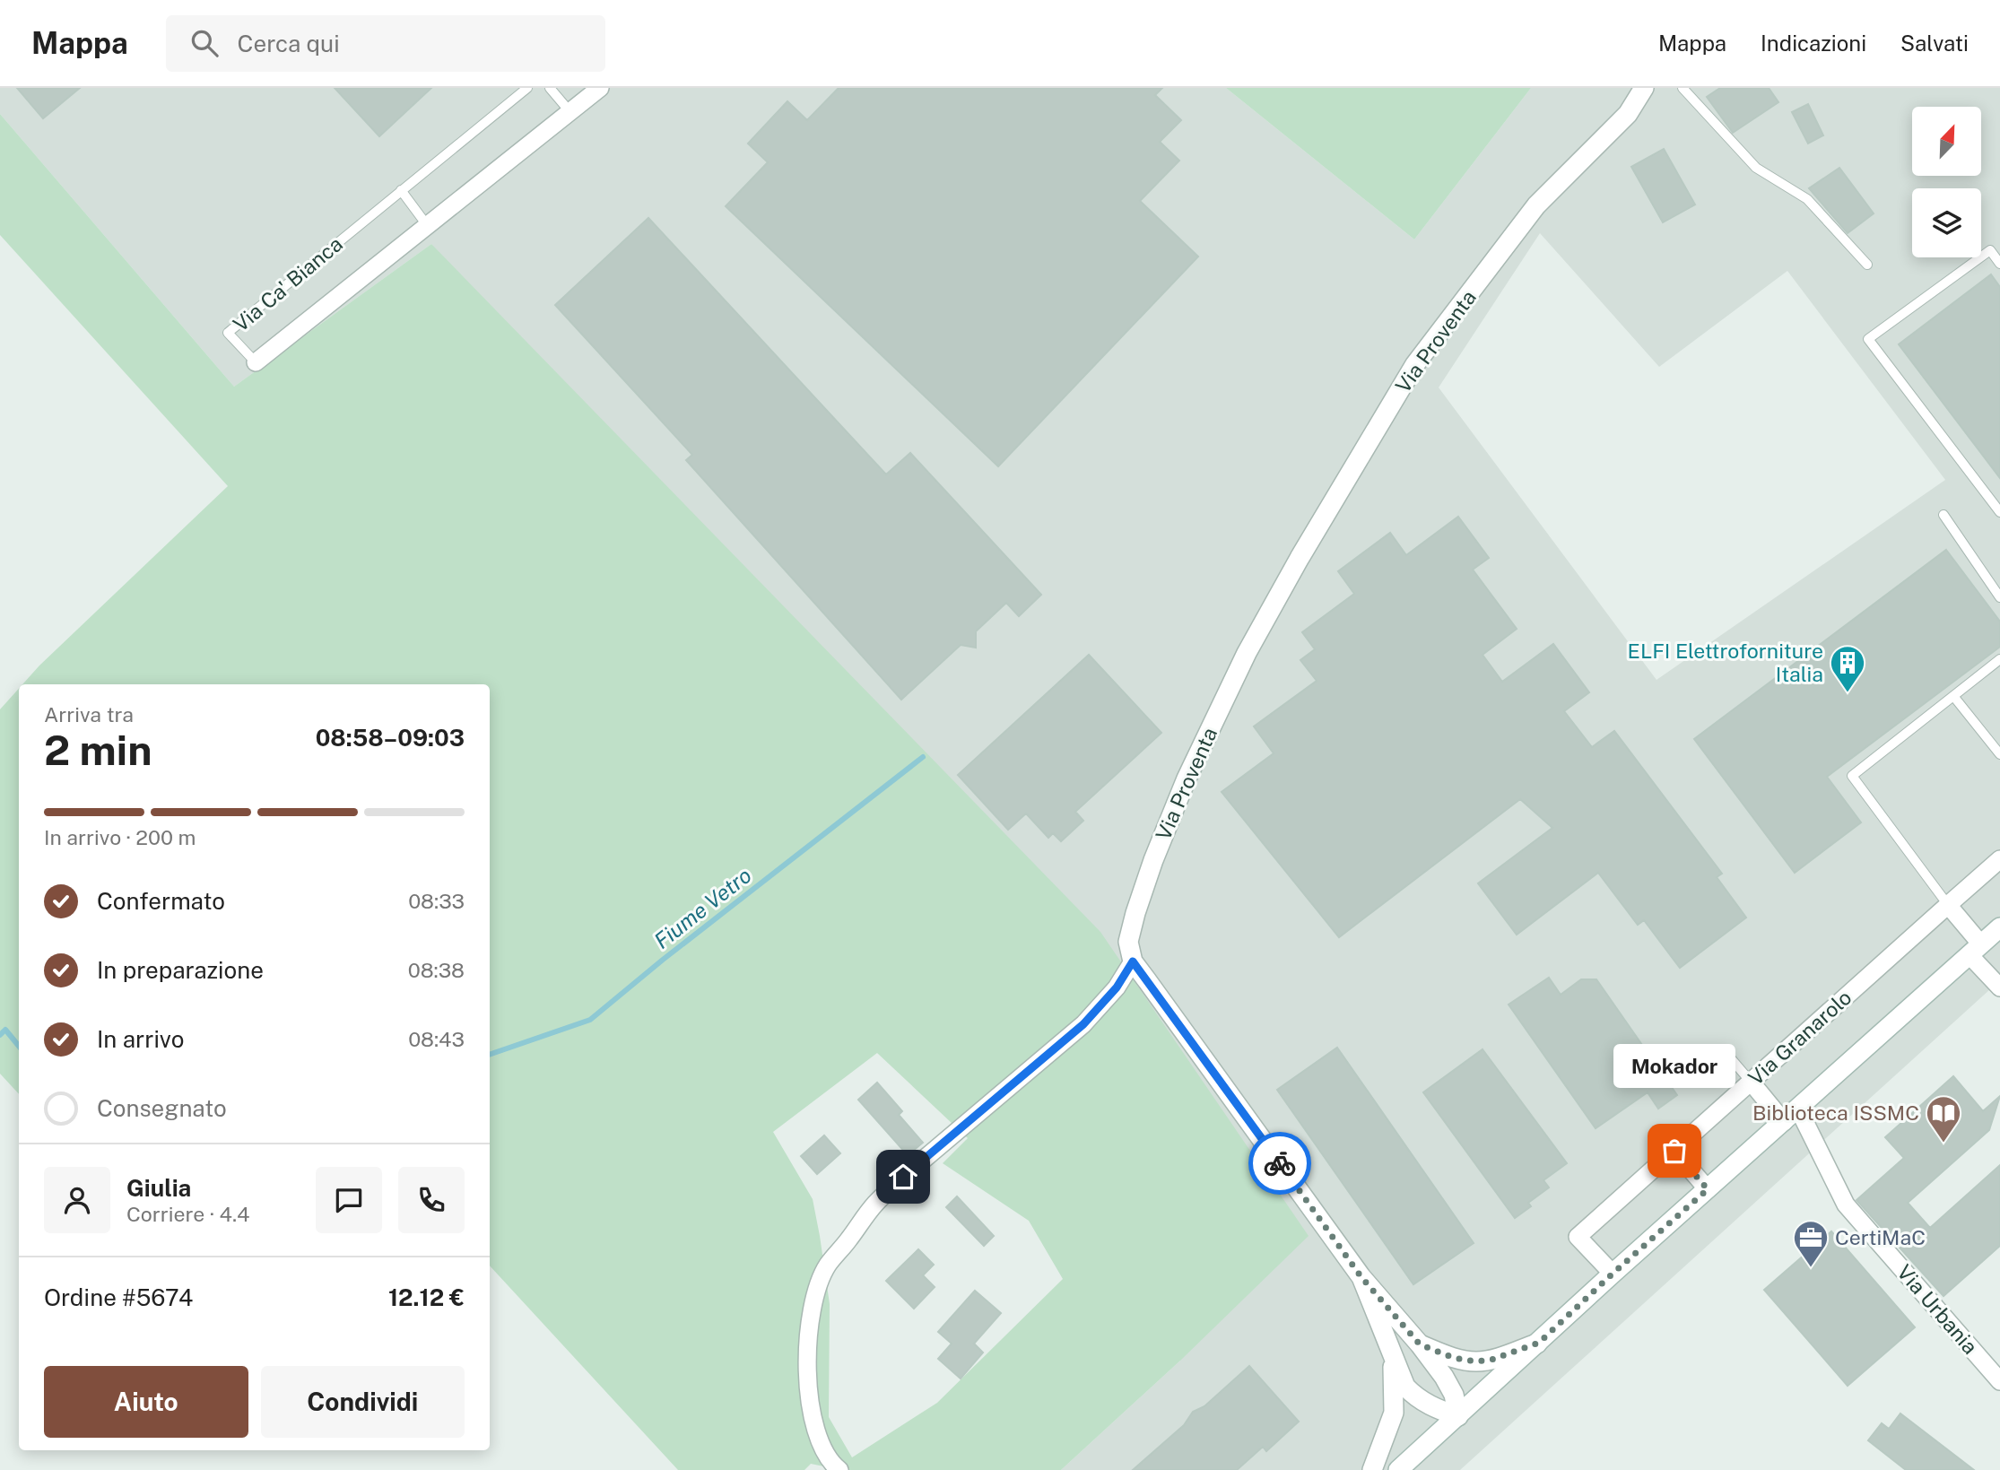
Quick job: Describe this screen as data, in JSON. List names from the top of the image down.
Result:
{
  "streets": {
    "street": [
      "Via Ca' Bianca",
      "Via Proventa",
      "Via Granarolo",
      "Via Urbania"
    ]
  },
  "crossings": [
    ["Via Granarolo", "Via Urbania"]
  ],
  "water": ["Fiume Vetro"],
  "places": {
    "building": ["ELFI Elettroforniture Italia"],
    "library": ["Biblioteca ISSMC"],
    "other": ["Mokador"],
    "office": ["CertiMaC"]
  },
  "north": "top right",
  "page": {
    "header": "Mappa",
    "search": "Cerca qui",
    "nav": ["Mappa", "Indicazioni", "Salvati"],
    "heading": ["2 min", "Arriva tra", "08:58–09:03"],
    "panel": [
      "Giulia",
      "Corriere · 4.4",
      "Ordine #5674",
      "12.12 €"
    ],
    "bar": "In arrivo · 200 m",
    "list": [
      ["Confermato", "08:33"],
      ["In preparazione", "08:38"],
      ["In arrivo", "08:43"],
      "Consegnato"
    ],
    "bubble": "Mokador",
    "buttons": ["Aiuto", "Condividi"]
  }
}
